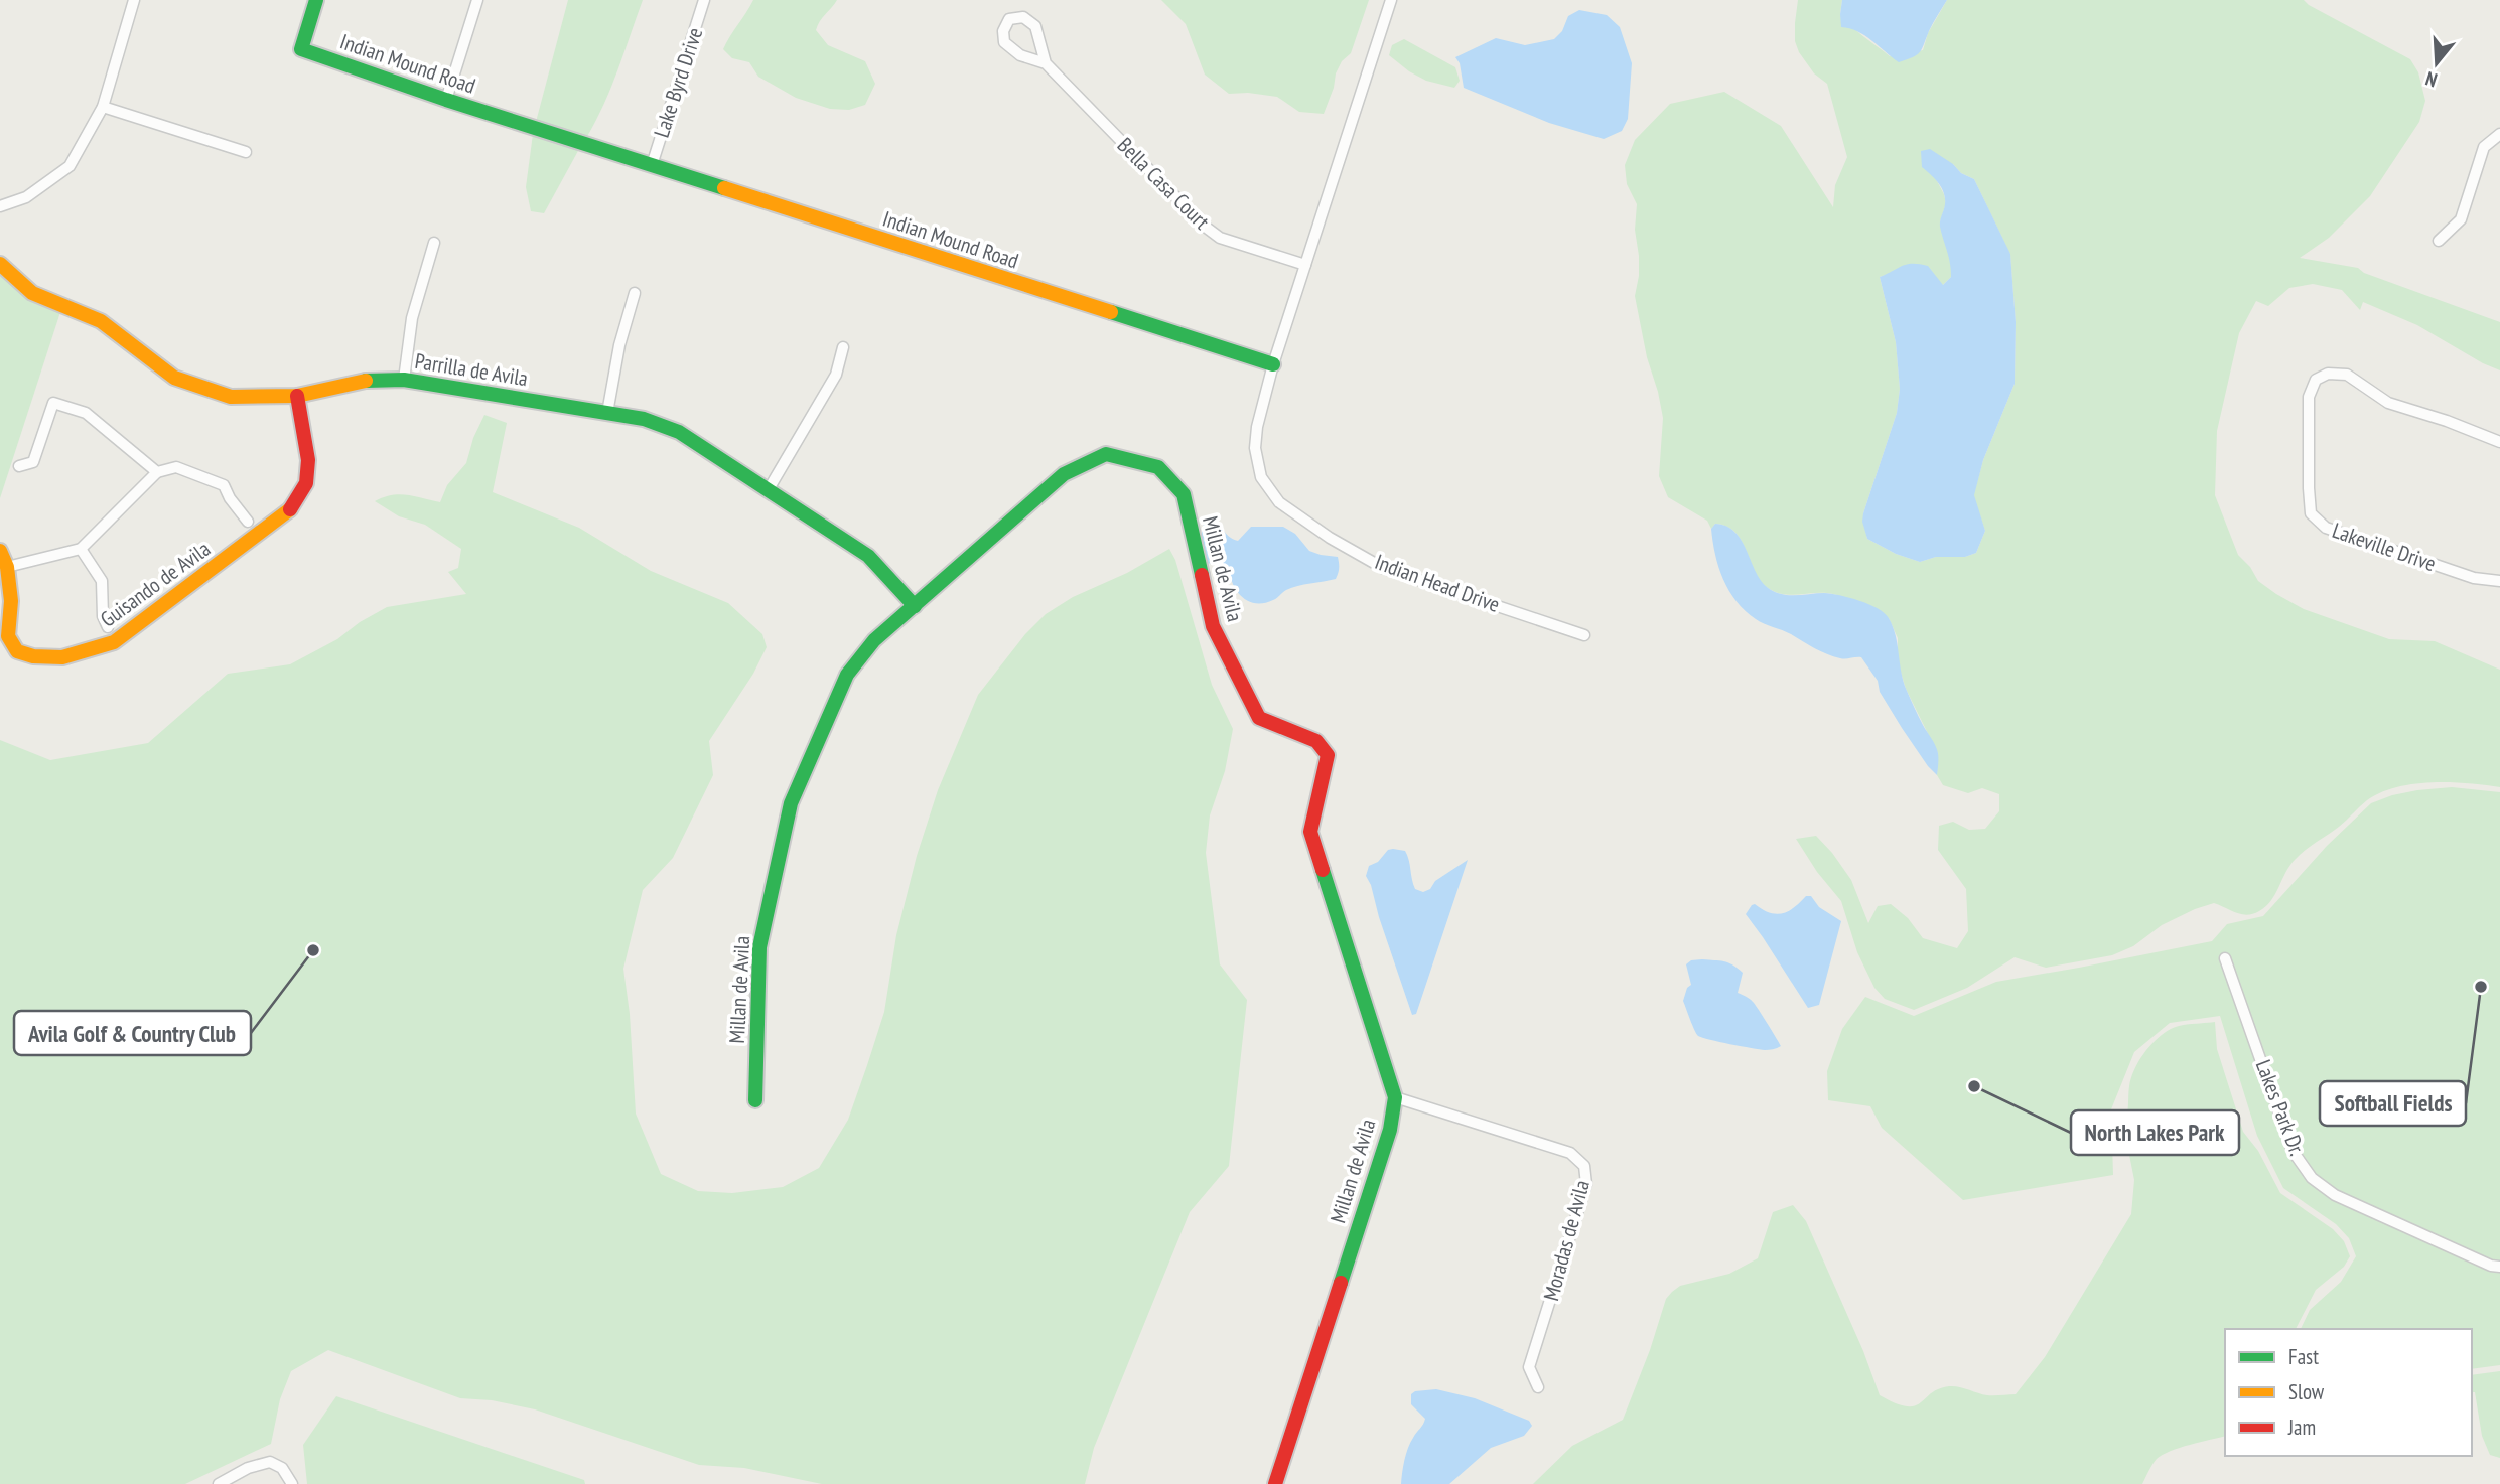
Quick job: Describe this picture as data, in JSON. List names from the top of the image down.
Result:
{
  "streets": {
    "street": [
      "Indian Mound Road",
      "Lake Byrd Drive",
      "Bella Casa Court",
      "Parrilla de Avila",
      "Lakeville Drive",
      "Millan de Avila",
      "Indian Head Drive",
      "Guisando de Avila",
      "Lakes Park Dr.",
      "Moradas de Avila"
    ]
  },
  "crossings": [
    ["Indian Mound Road", "Lake Byrd Drive"],
    ["Indian Mound Road", "Indian Head Drive"],
    ["Parrilla de Avila", "Millan de Avila"],
    ["Parrilla de Avila", "Guisando de Avila"],
    ["Millan de Avila", "Moradas de Avila"]
  ],
  "places": ["Avila Golf & Country Club", "Softball Fields", "North Lakes Park"],
  "legend": ["Fast", "Slow", "Jam"],
  "north": "bottom"
}
